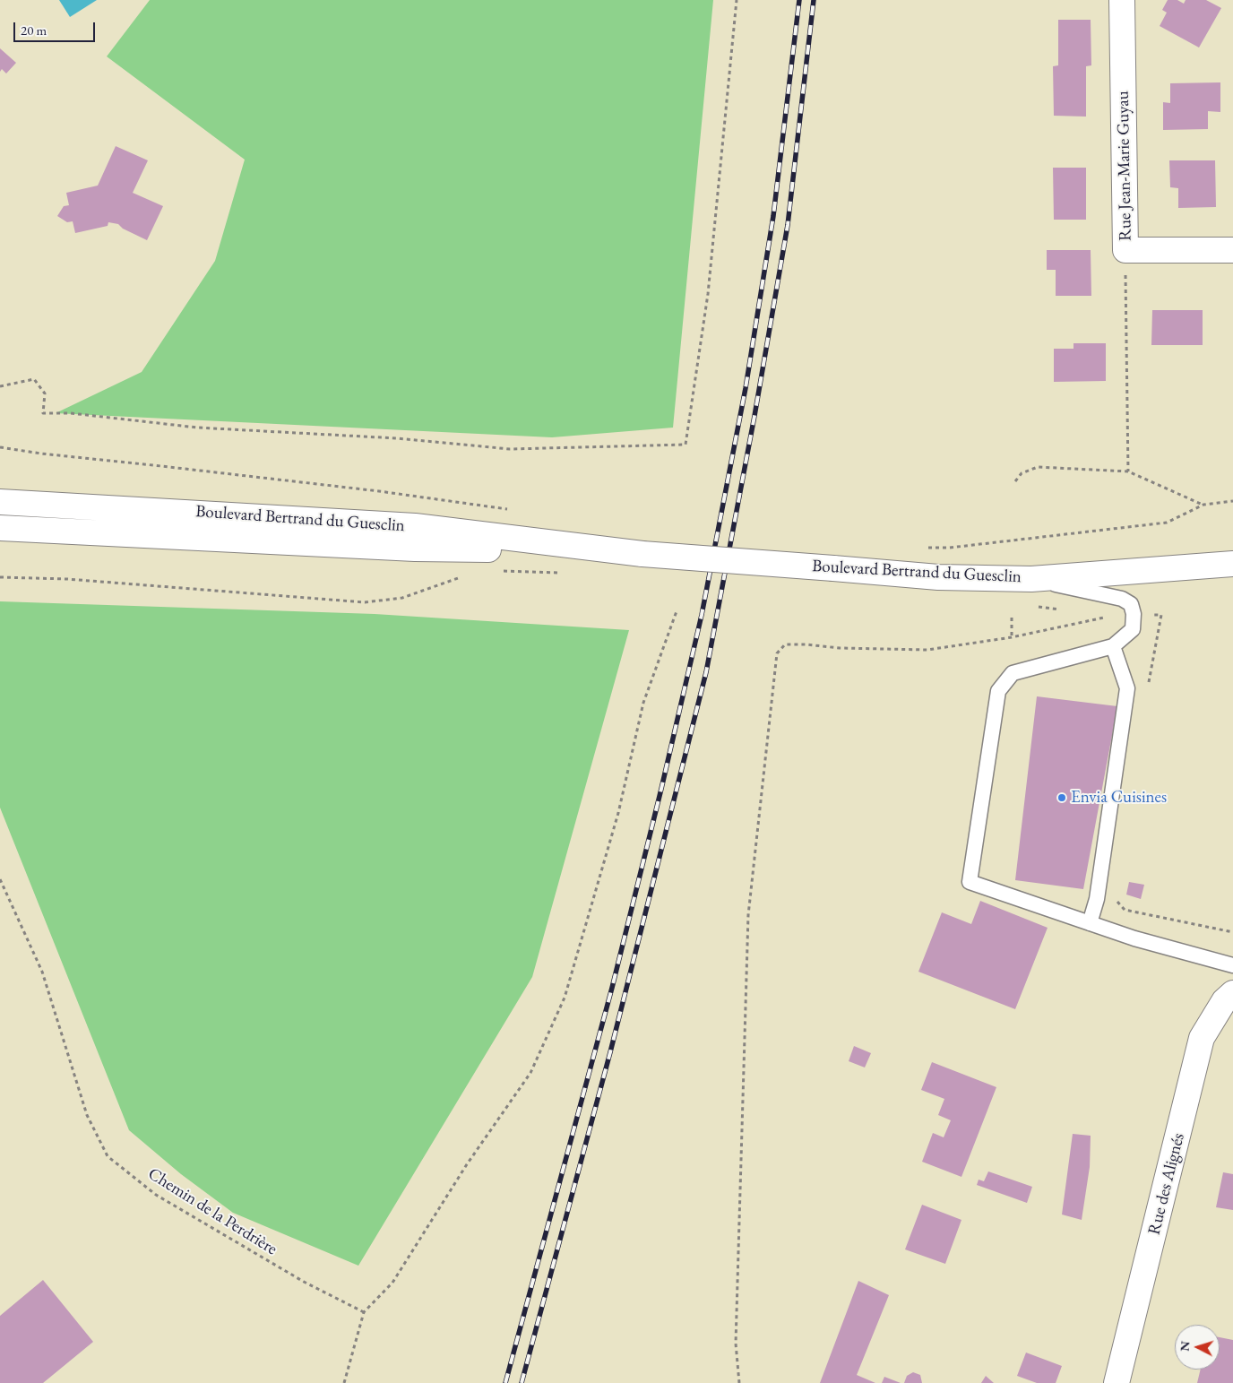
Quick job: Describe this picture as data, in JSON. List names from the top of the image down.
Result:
{
  "streets": {
    "main road": ["Rue Jean-Marie Guyau", "Boulevard Bertrand du Guesclin", "Rue des Alignés"],
    "path": ["Chemin de la Perdrière"]
  },
  "places": ["Envia Cuisines"],
  "scale_bar": "20 m",
  "north": "left"
}
